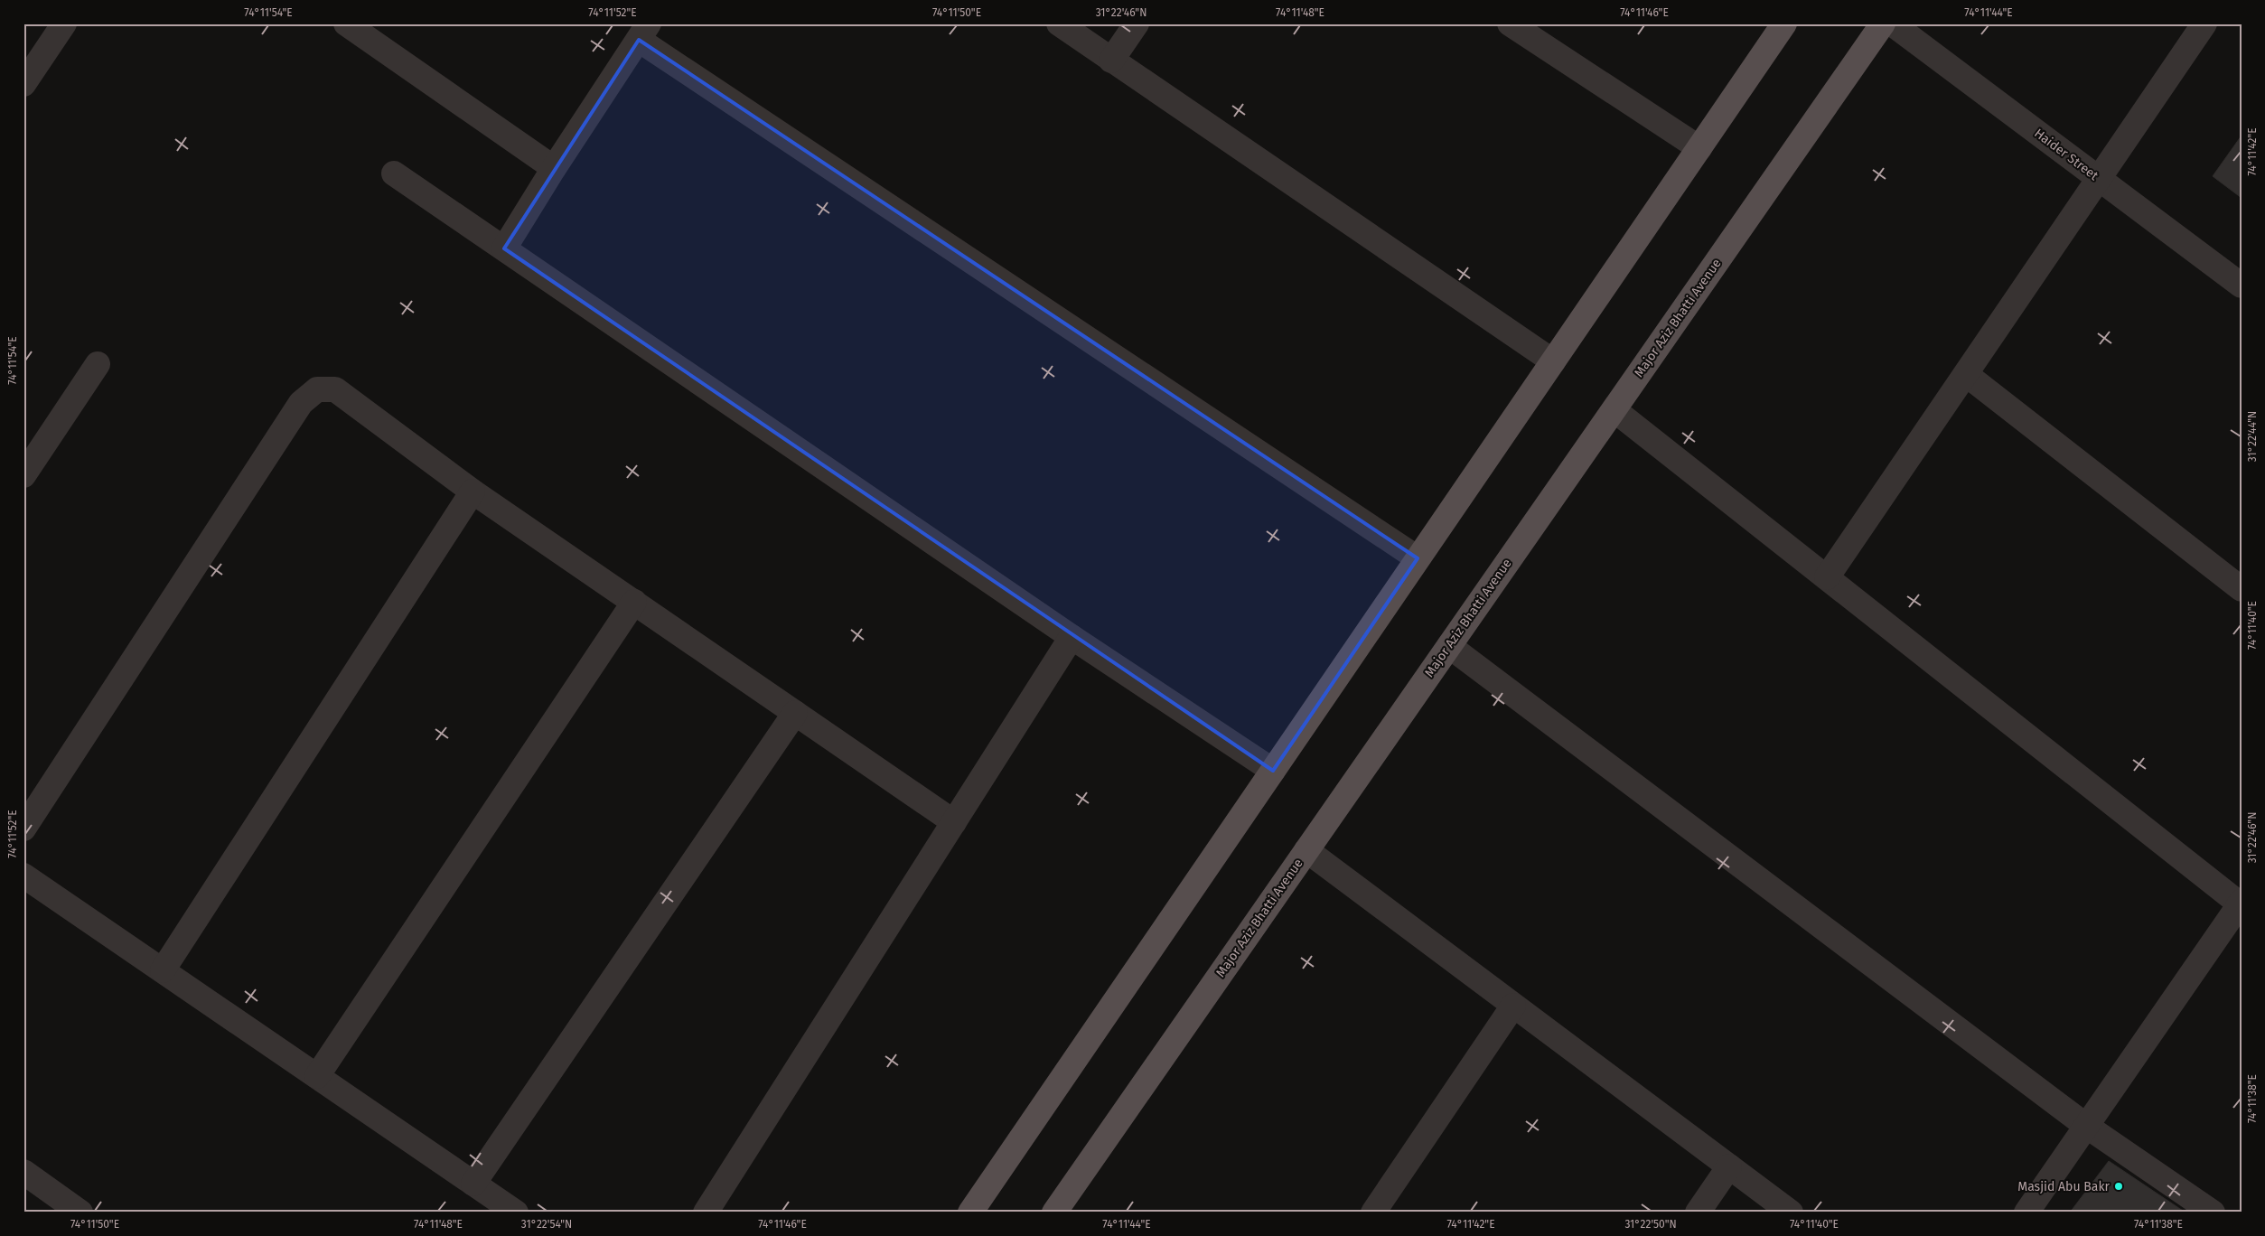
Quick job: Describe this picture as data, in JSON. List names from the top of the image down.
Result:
{
  "streets": {
    "main road": ["Major Aziz Bhatti Avenue"],
    "street": ["Haider Street"]
  },
  "places": ["Masjid Abu Bakr"],
  "coordinates": [
    "74°11'54\"E",
    "74°11'52\"E",
    "74°11'50\"E",
    "31°22'46\"N",
    "74°11'48\"E",
    "74°11'46\"E",
    "74°11'44\"E",
    "74°11'42\"E",
    "31°22'44\"N",
    "74°11'40\"E",
    "74°11'38\"E",
    "31°22'54\"N",
    "31°22'50\"N"
  ]
}
